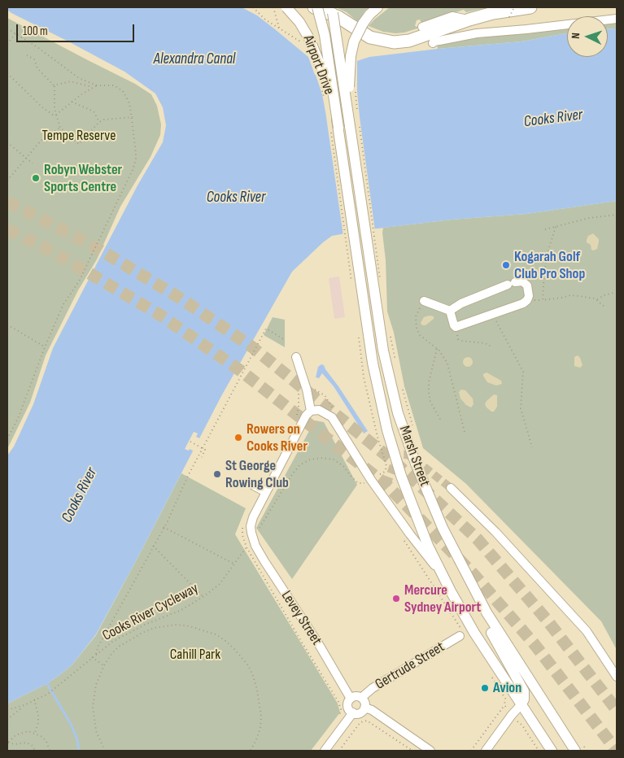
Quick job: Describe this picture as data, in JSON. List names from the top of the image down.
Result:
{
  "streets": {
    "main road": ["Airport Drive", "Marsh Street"],
    "street": ["Levey Street", "Gertrude Street"],
    "path": ["Cooks River Cycleway"]
  },
  "crossings": [
    ["Airport Drive", "Marsh Street"],
    ["Cooks River Cycleway", "Levey Street"],
    ["Levey Street", "Gertrude Street"]
  ],
  "water": ["Alexandra Canal", "Cooks River"],
  "parks": ["Tempe Reserve", "Cahill Park"],
  "places": [
    "Robyn Webster Sports Centre",
    "Kogarah Golf Club Pro Shop",
    "Rowers on Cooks River",
    "St George Rowing Club",
    "Mercure Sydney Airport",
    "Avion"
  ],
  "scale_bar": "100 m",
  "north": "left"
}
